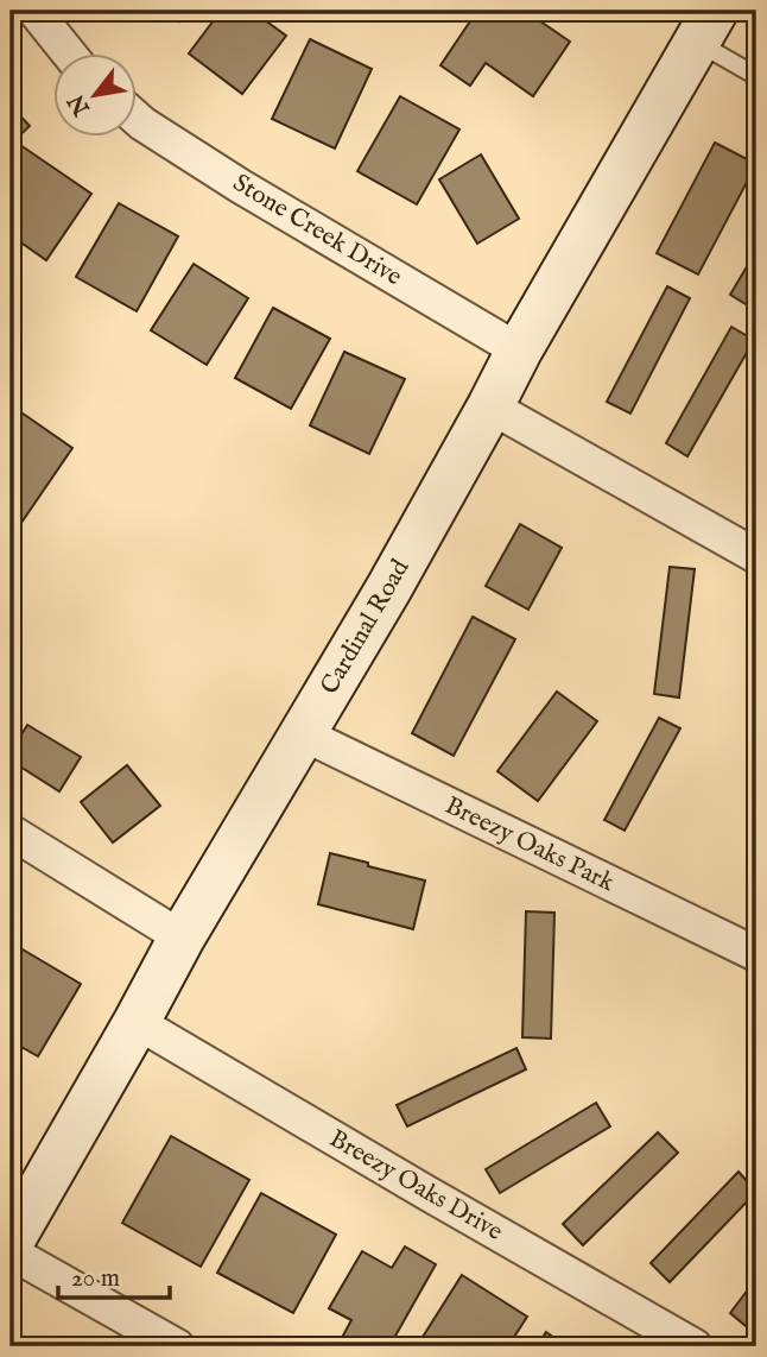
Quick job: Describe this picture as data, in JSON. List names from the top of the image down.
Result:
{
  "streets": {
    "street": [
      "Stone Creek Drive",
      "Cardinal Road",
      "Breezy Oaks Park",
      "Breezy Oaks Drive"
    ]
  },
  "crossings": [
    ["Stone Creek Drive", "Cardinal Road"],
    ["Cardinal Road", "Breezy Oaks Park"],
    ["Cardinal Road", "Breezy Oaks Drive"]
  ],
  "scale_bar": "20 m",
  "north": "bottom left"
}
